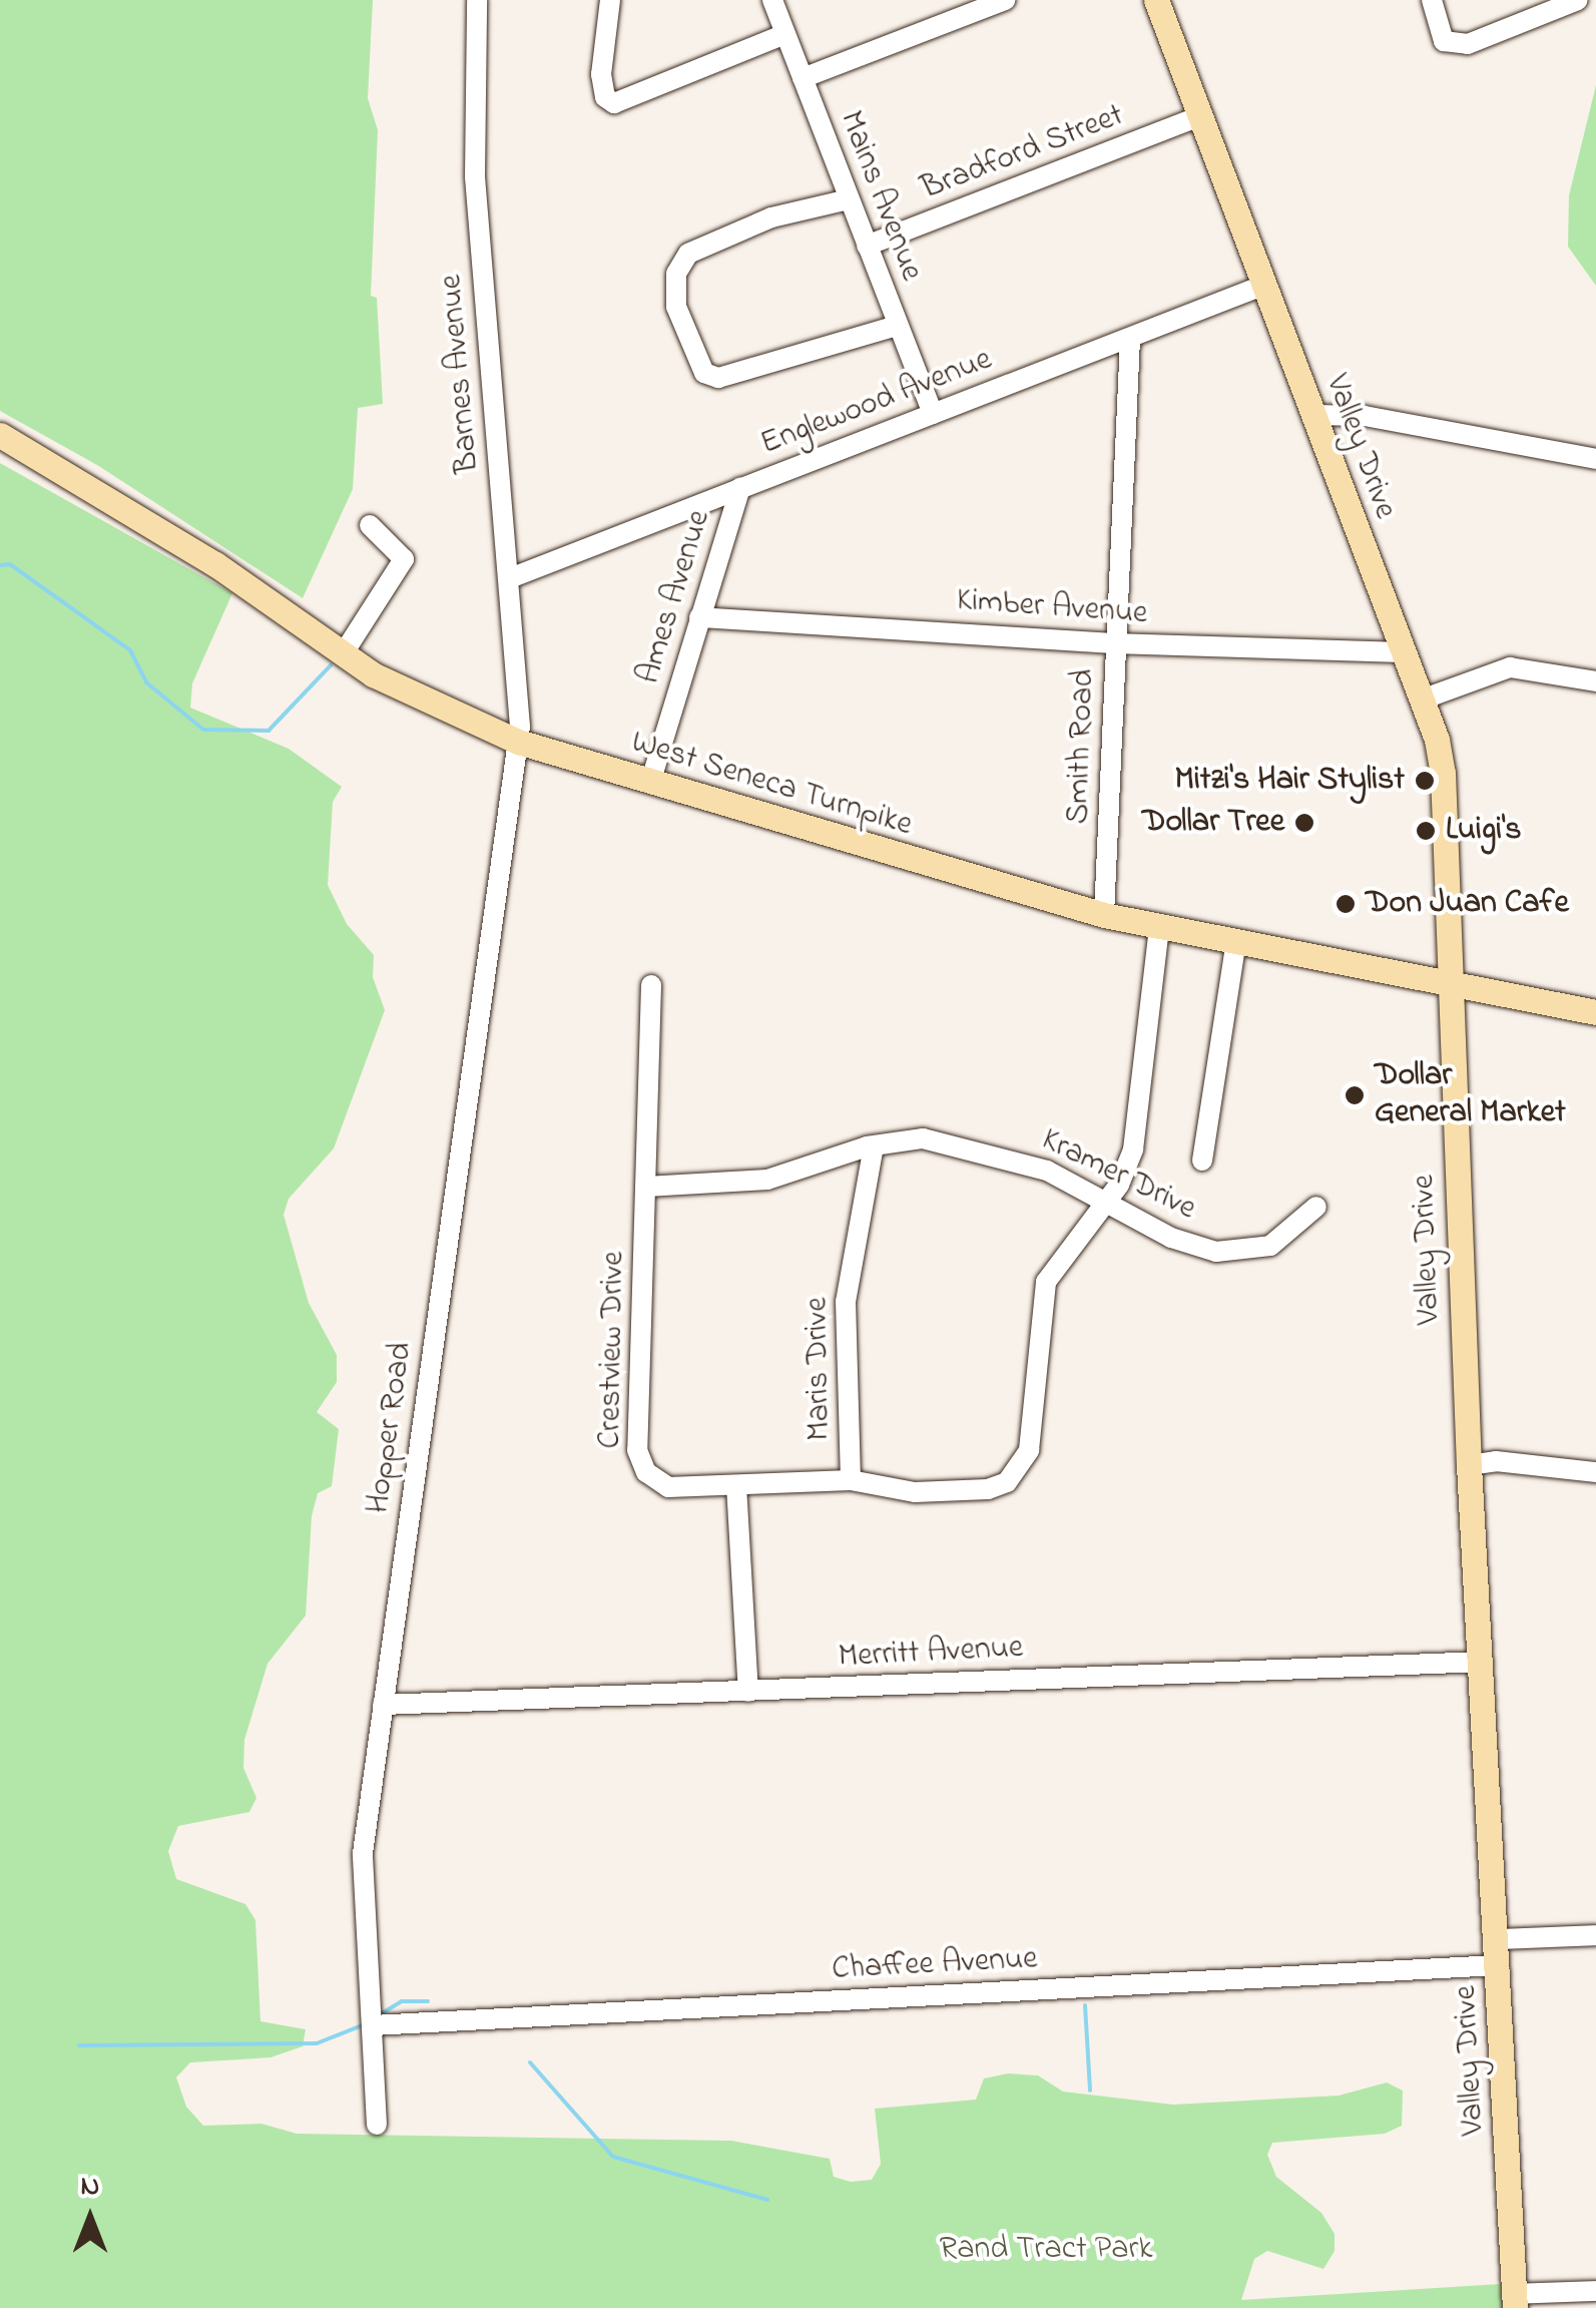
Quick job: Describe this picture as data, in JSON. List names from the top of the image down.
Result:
{
  "streets": {
    "main road": ["Valley Drive", "West Seneca Turnpike"],
    "street": [
      "Bradford Street",
      "Mains Avenue",
      "Barnes Avenue",
      "Englewood Avenue",
      "Ames Avenue",
      "Kimber Avenue",
      "Smith Road",
      "Kramer Drive",
      "Crestview Drive",
      "Maris Drive",
      "Hopper Road",
      "Merritt Avenue",
      "Chaffee Avenue"
    ]
  },
  "crossings": [
    ["Bradford Street", "Mains Avenue"],
    ["Bradford Street", "Valley Drive"],
    ["Mains Avenue", "Englewood Avenue"],
    ["Barnes Avenue", "Englewood Avenue"],
    ["Barnes Avenue", "West Seneca Turnpike"],
    ["Barnes Avenue", "Hopper Road"],
    ["Englewood Avenue", "Valley Drive"],
    ["Englewood Avenue", "Ames Avenue"],
    ["Englewood Avenue", "Smith Road"],
    ["Valley Drive", "Kimber Avenue"],
    ["Valley Drive", "West Seneca Turnpike"],
    ["Valley Drive", "Merritt Avenue"],
    ["Valley Drive", "Chaffee Avenue"],
    ["Ames Avenue", "Kimber Avenue"],
    ["Ames Avenue", "West Seneca Turnpike"],
    ["Kimber Avenue", "Smith Road"],
    ["Smith Road", "West Seneca Turnpike"],
    ["West Seneca Turnpike", "Hopper Road"],
    ["Kramer Drive", "Crestview Drive"],
    ["Kramer Drive", "Maris Drive"],
    ["Crestview Drive", "Maris Drive"],
    ["Hopper Road", "Merritt Avenue"],
    ["Hopper Road", "Chaffee Avenue"]
  ],
  "parks": ["Rand Tract Park"],
  "places": [
    "Mitzi's Hair Stylist",
    "Dollar Tree",
    "Luigi's",
    "Don Juan Cafe",
    "Dollar General Market"
  ],
  "north": "top"
}
